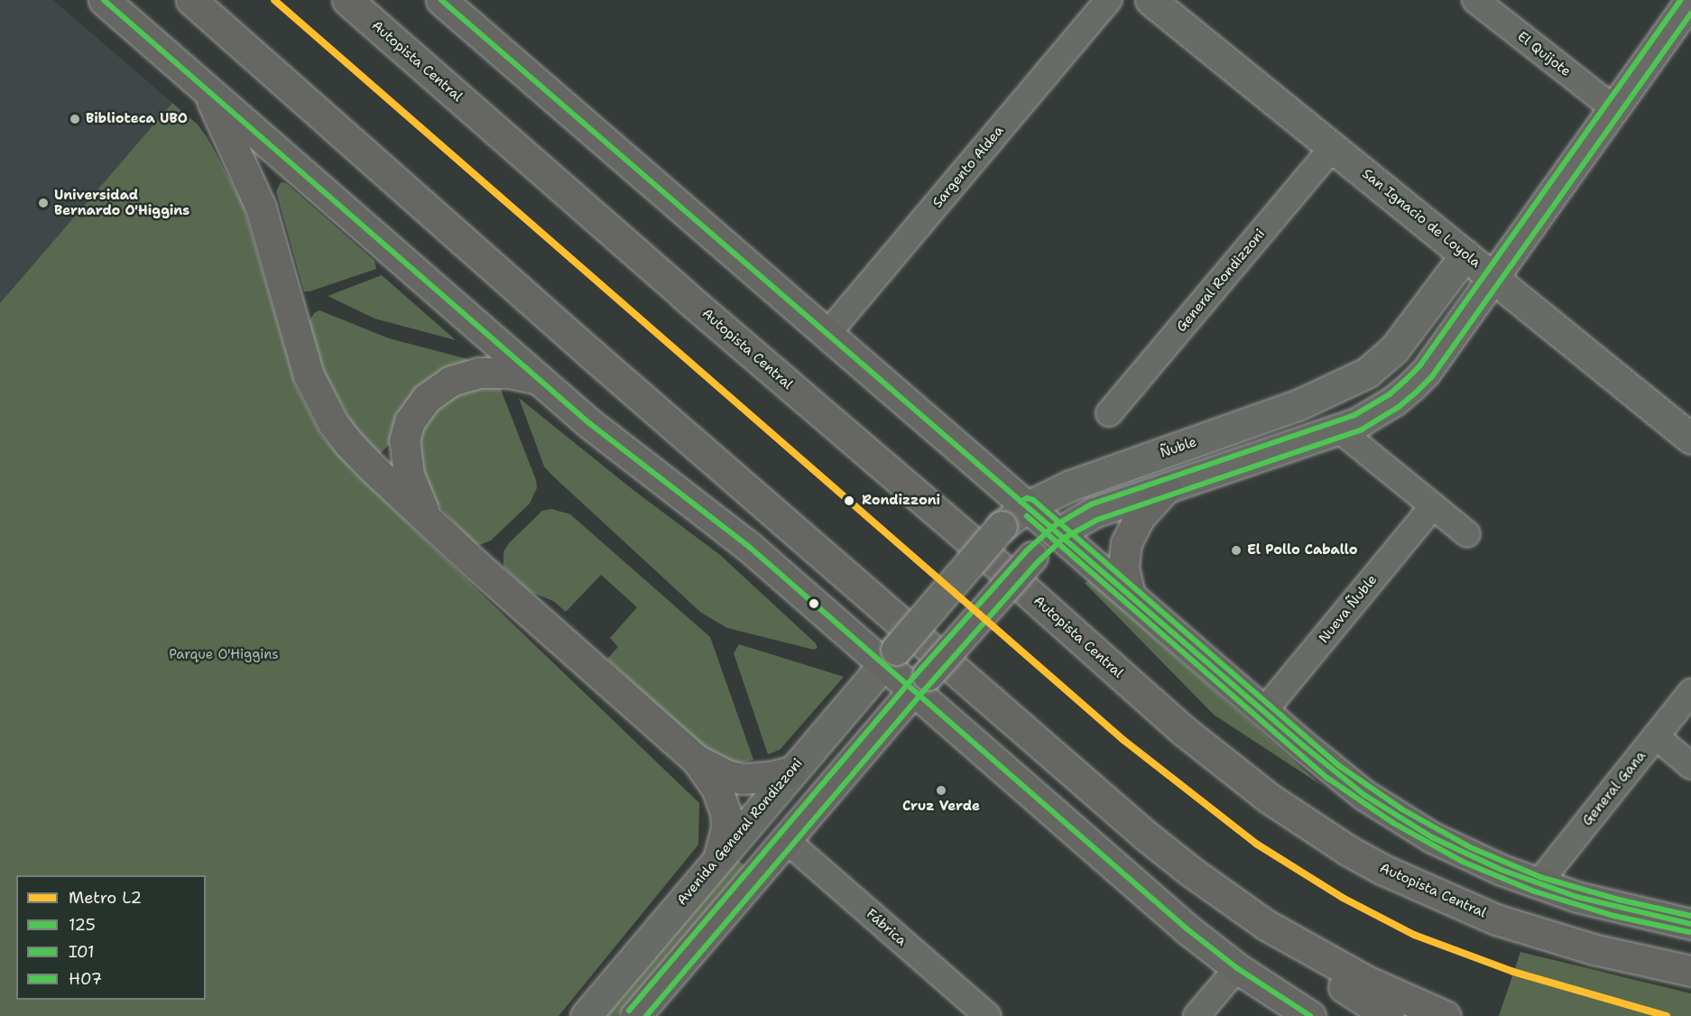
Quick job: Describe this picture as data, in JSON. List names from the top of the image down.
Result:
{
  "streets": {
    "main road": [
      "Autopista Central",
      "San Ignacio de Loyola",
      "Ñuble",
      "Avenida General Rondizzoni"
    ],
    "street": [
      "El Quijote",
      "Sargento Aldea",
      "General Rondizzoni",
      "Nueva Ñuble",
      "General Gana",
      "Fábrica"
    ]
  },
  "crossings": [
    ["San Ignacio de Loyola", "General Rondizzoni"],
    ["San Ignacio de Loyola", "Ñuble"],
    ["Ñuble", "Avenida General Rondizzoni"]
  ],
  "parks": ["Parque O'Higgins"],
  "places": [
    "Biblioteca UBO",
    "Universidad Bernardo O'Higgins",
    "Rondizzoni",
    "El Pollo Caballo",
    "Cruz Verde"
  ],
  "lines": [
    "metro line L2",
    "transit line 125",
    "transit line H07",
    "transit line I01"
  ],
  "legend": [
    "Metro L2",
    "125",
    "I01",
    "H07"
  ]
}
